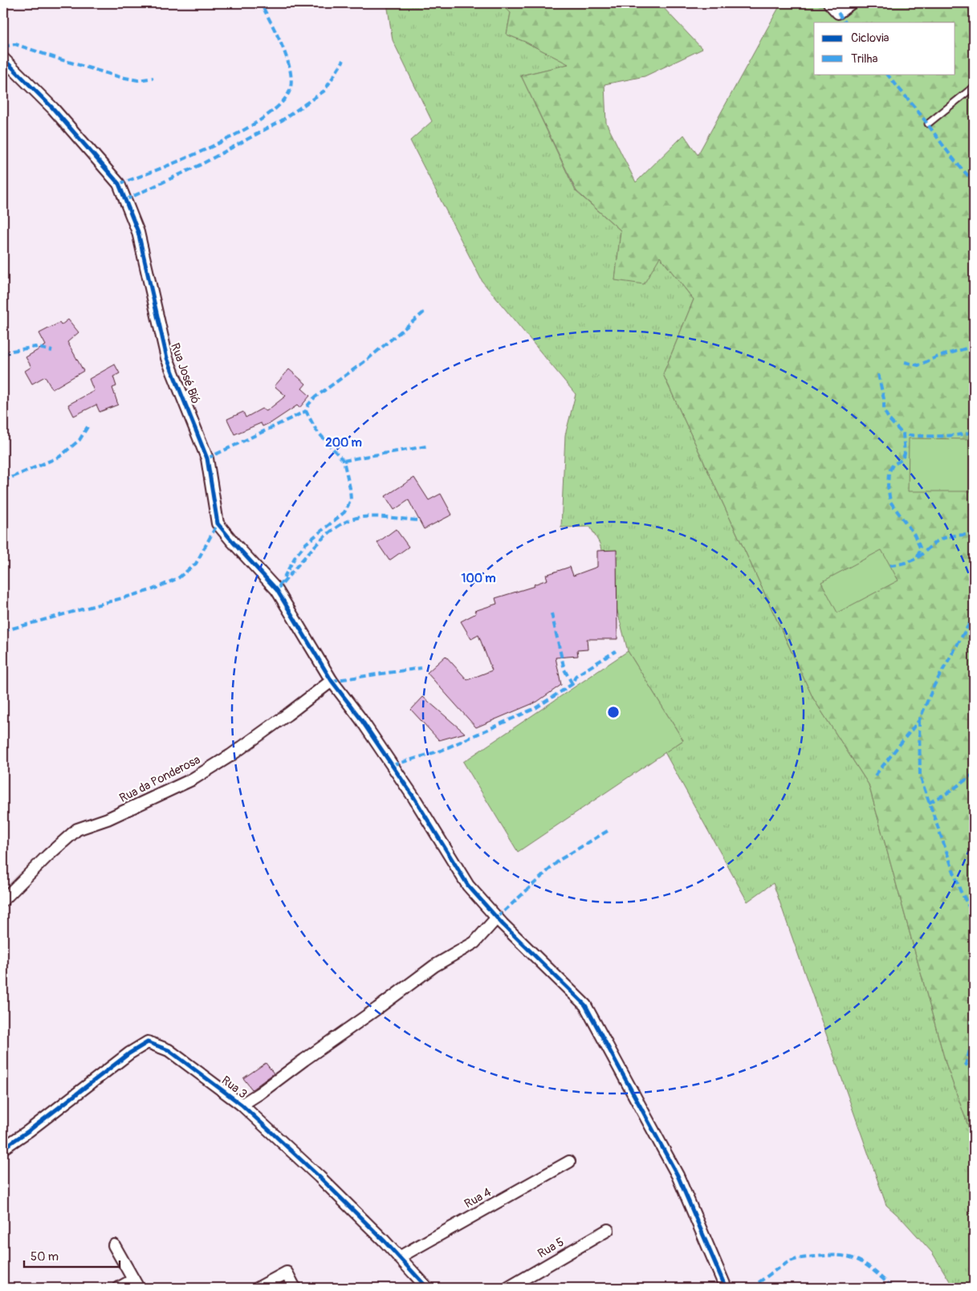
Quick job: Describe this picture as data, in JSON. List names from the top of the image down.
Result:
{
  "streets": {
    "street": [
      "Rua José Bió",
      "Rua da Ponderosa",
      "Rua 3",
      "Rua 4",
      "Rua 5"
    ]
  },
  "crossings": [
    ["Rua José Bió", "Rua da Ponderosa"],
    ["Rua 3", "Rua 4"]
  ],
  "legend": ["Ciclovia", "Trilha"],
  "scale_bar": "50 m",
  "rings": ["200 m", "100 m"]
}
